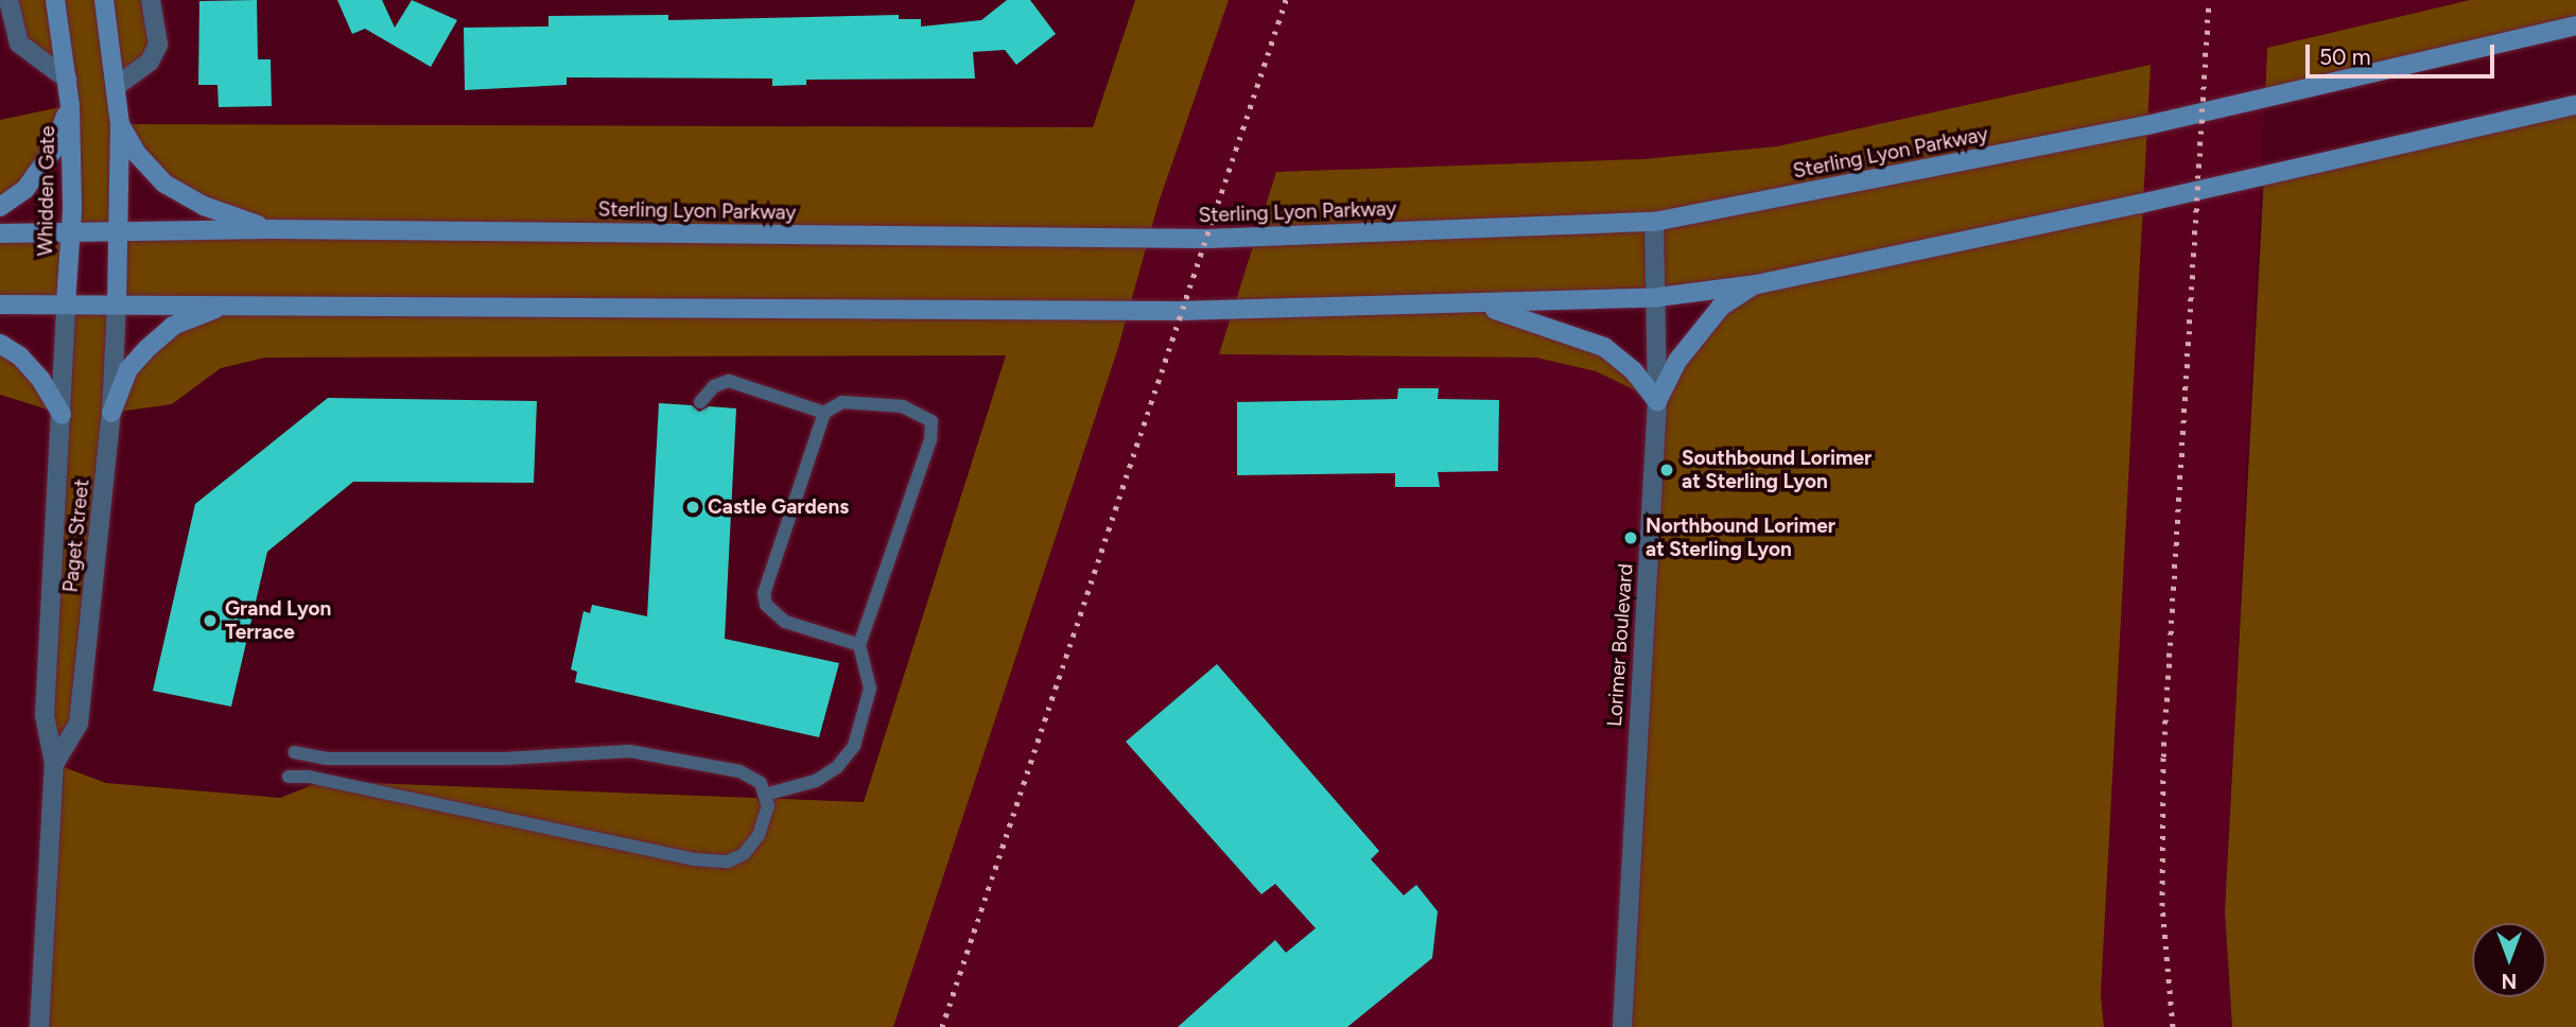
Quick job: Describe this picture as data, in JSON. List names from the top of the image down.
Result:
{
  "streets": {
    "main road": ["Sterling Lyon Parkway", "Whidden Gate"],
    "street": ["Paget Street", "Lorimer Boulevard"]
  },
  "crossings": [
    ["Sterling Lyon Parkway", "Whidden Gate"],
    ["Sterling Lyon Parkway", "Lorimer Boulevard"],
    ["Whidden Gate", "Paget Street"]
  ],
  "places": [
    "Southbound Lorimer at Sterling Lyon",
    "Castle Gardens",
    "Northbound Lorimer at Sterling Lyon",
    "Grand Lyon Terrace"
  ],
  "scale_bar": "50 m",
  "north": "bottom"
}
